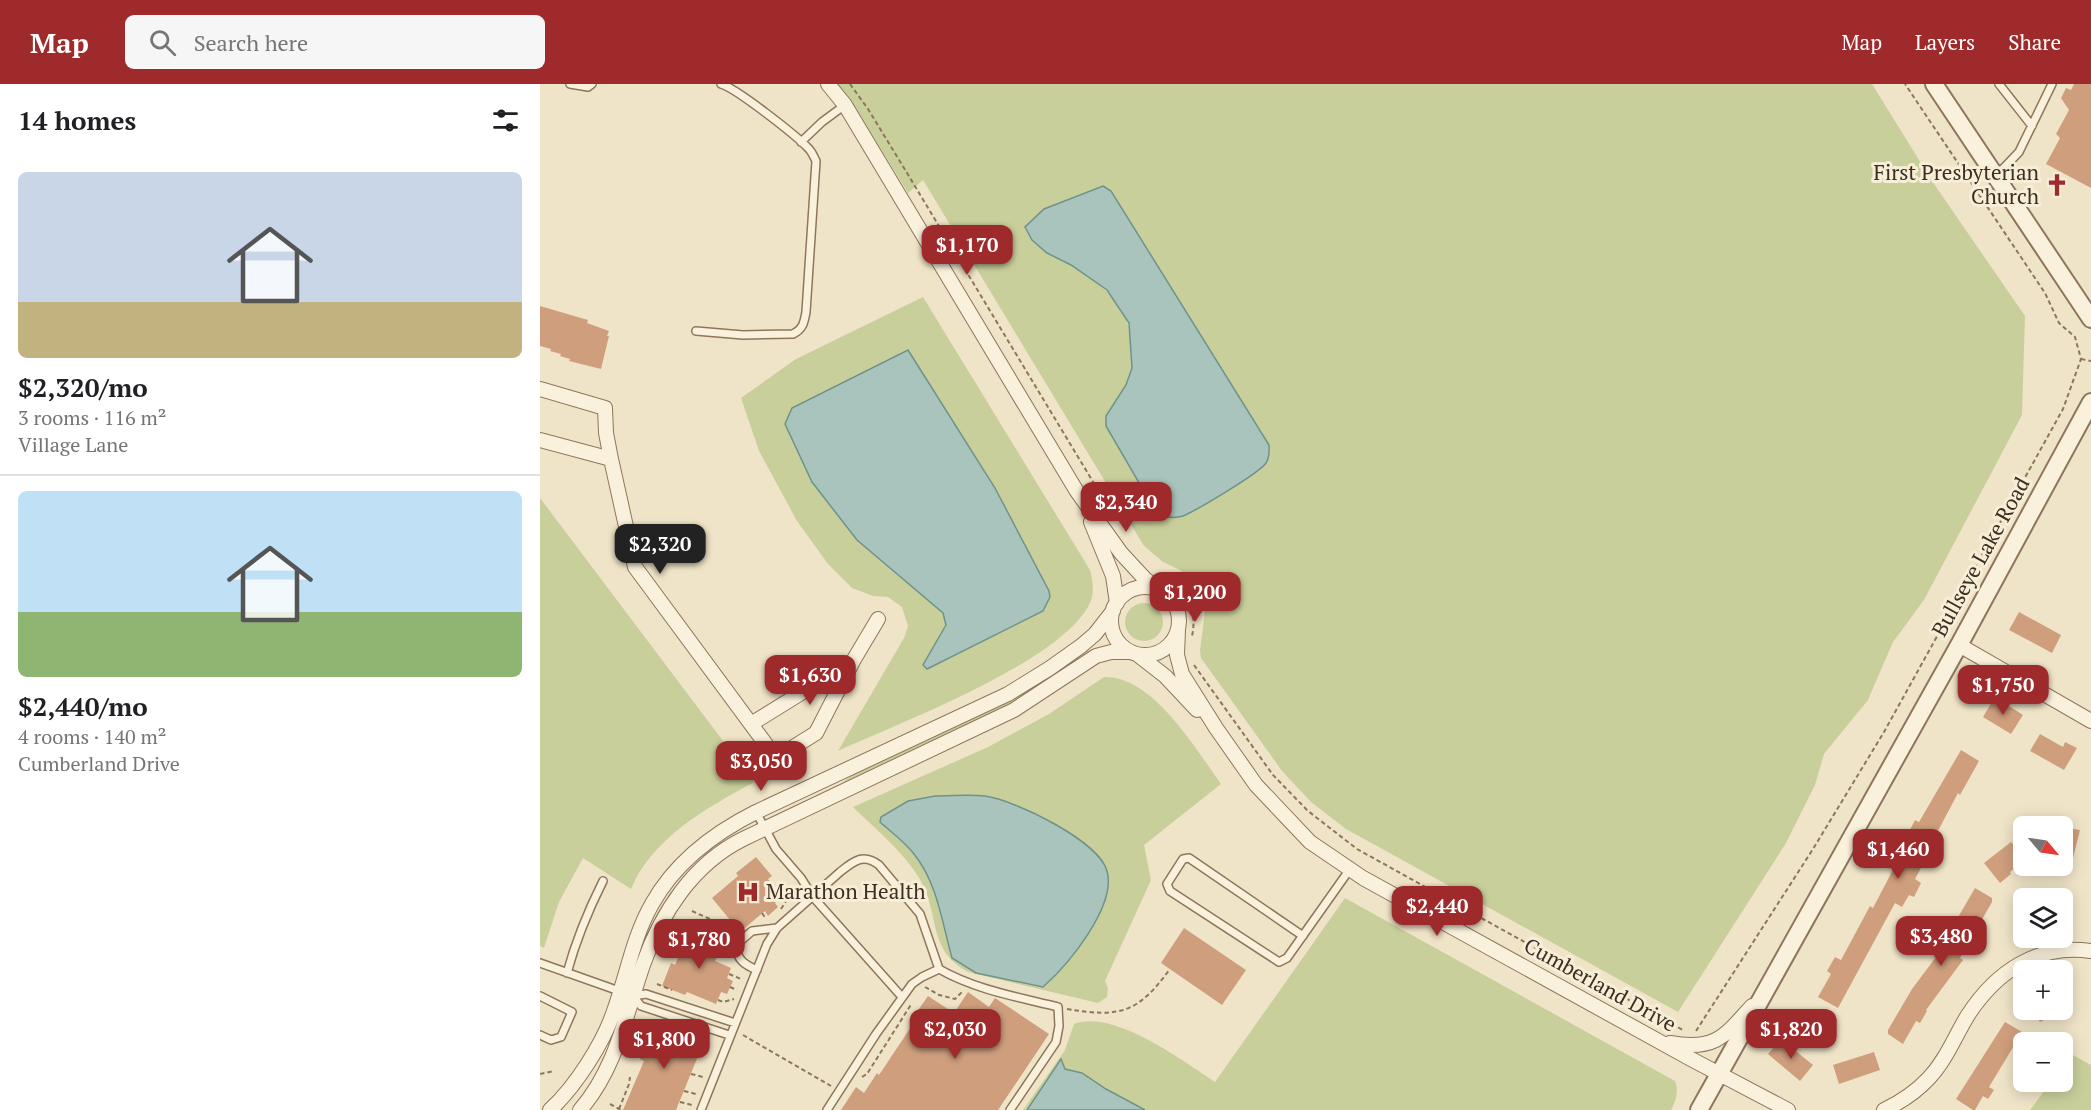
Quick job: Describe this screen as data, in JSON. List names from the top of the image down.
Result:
{
  "streets": {
    "street": ["Bullseye Lake Road", "Cumberland Drive"]
  },
  "crossings": [
    ["Bullseye Lake Road", "Cumberland Drive"]
  ],
  "places": {
    "church": ["First Presbyterian Church"],
    "hospital": ["Marathon Health"]
  },
  "north": "bottom right",
  "page": {
    "header": "Map",
    "search": "Search here",
    "nav": ["Map", "Layers", "Share"],
    "heading": "14 homes",
    "list": [
      {
        "name": "$2,320/mo",
        "note": "3 rooms · 116 m² · Village Lane"
      },
      {
        "name": "$2,440/mo",
        "note": "4 rooms · 140 m² · Cumberland Drive"
      }
    ],
    "price": [
      "$1,170",
      "$2,340",
      "$2,320",
      "$1,200",
      "$1,630",
      "$1,750",
      "$3,050",
      "$1,460",
      "$2,440",
      "$3,480",
      "$1,780",
      "$2,030",
      "$1,820",
      "$1,800"
    ],
    "map_buttons": ["+", "−"]
  }
}
